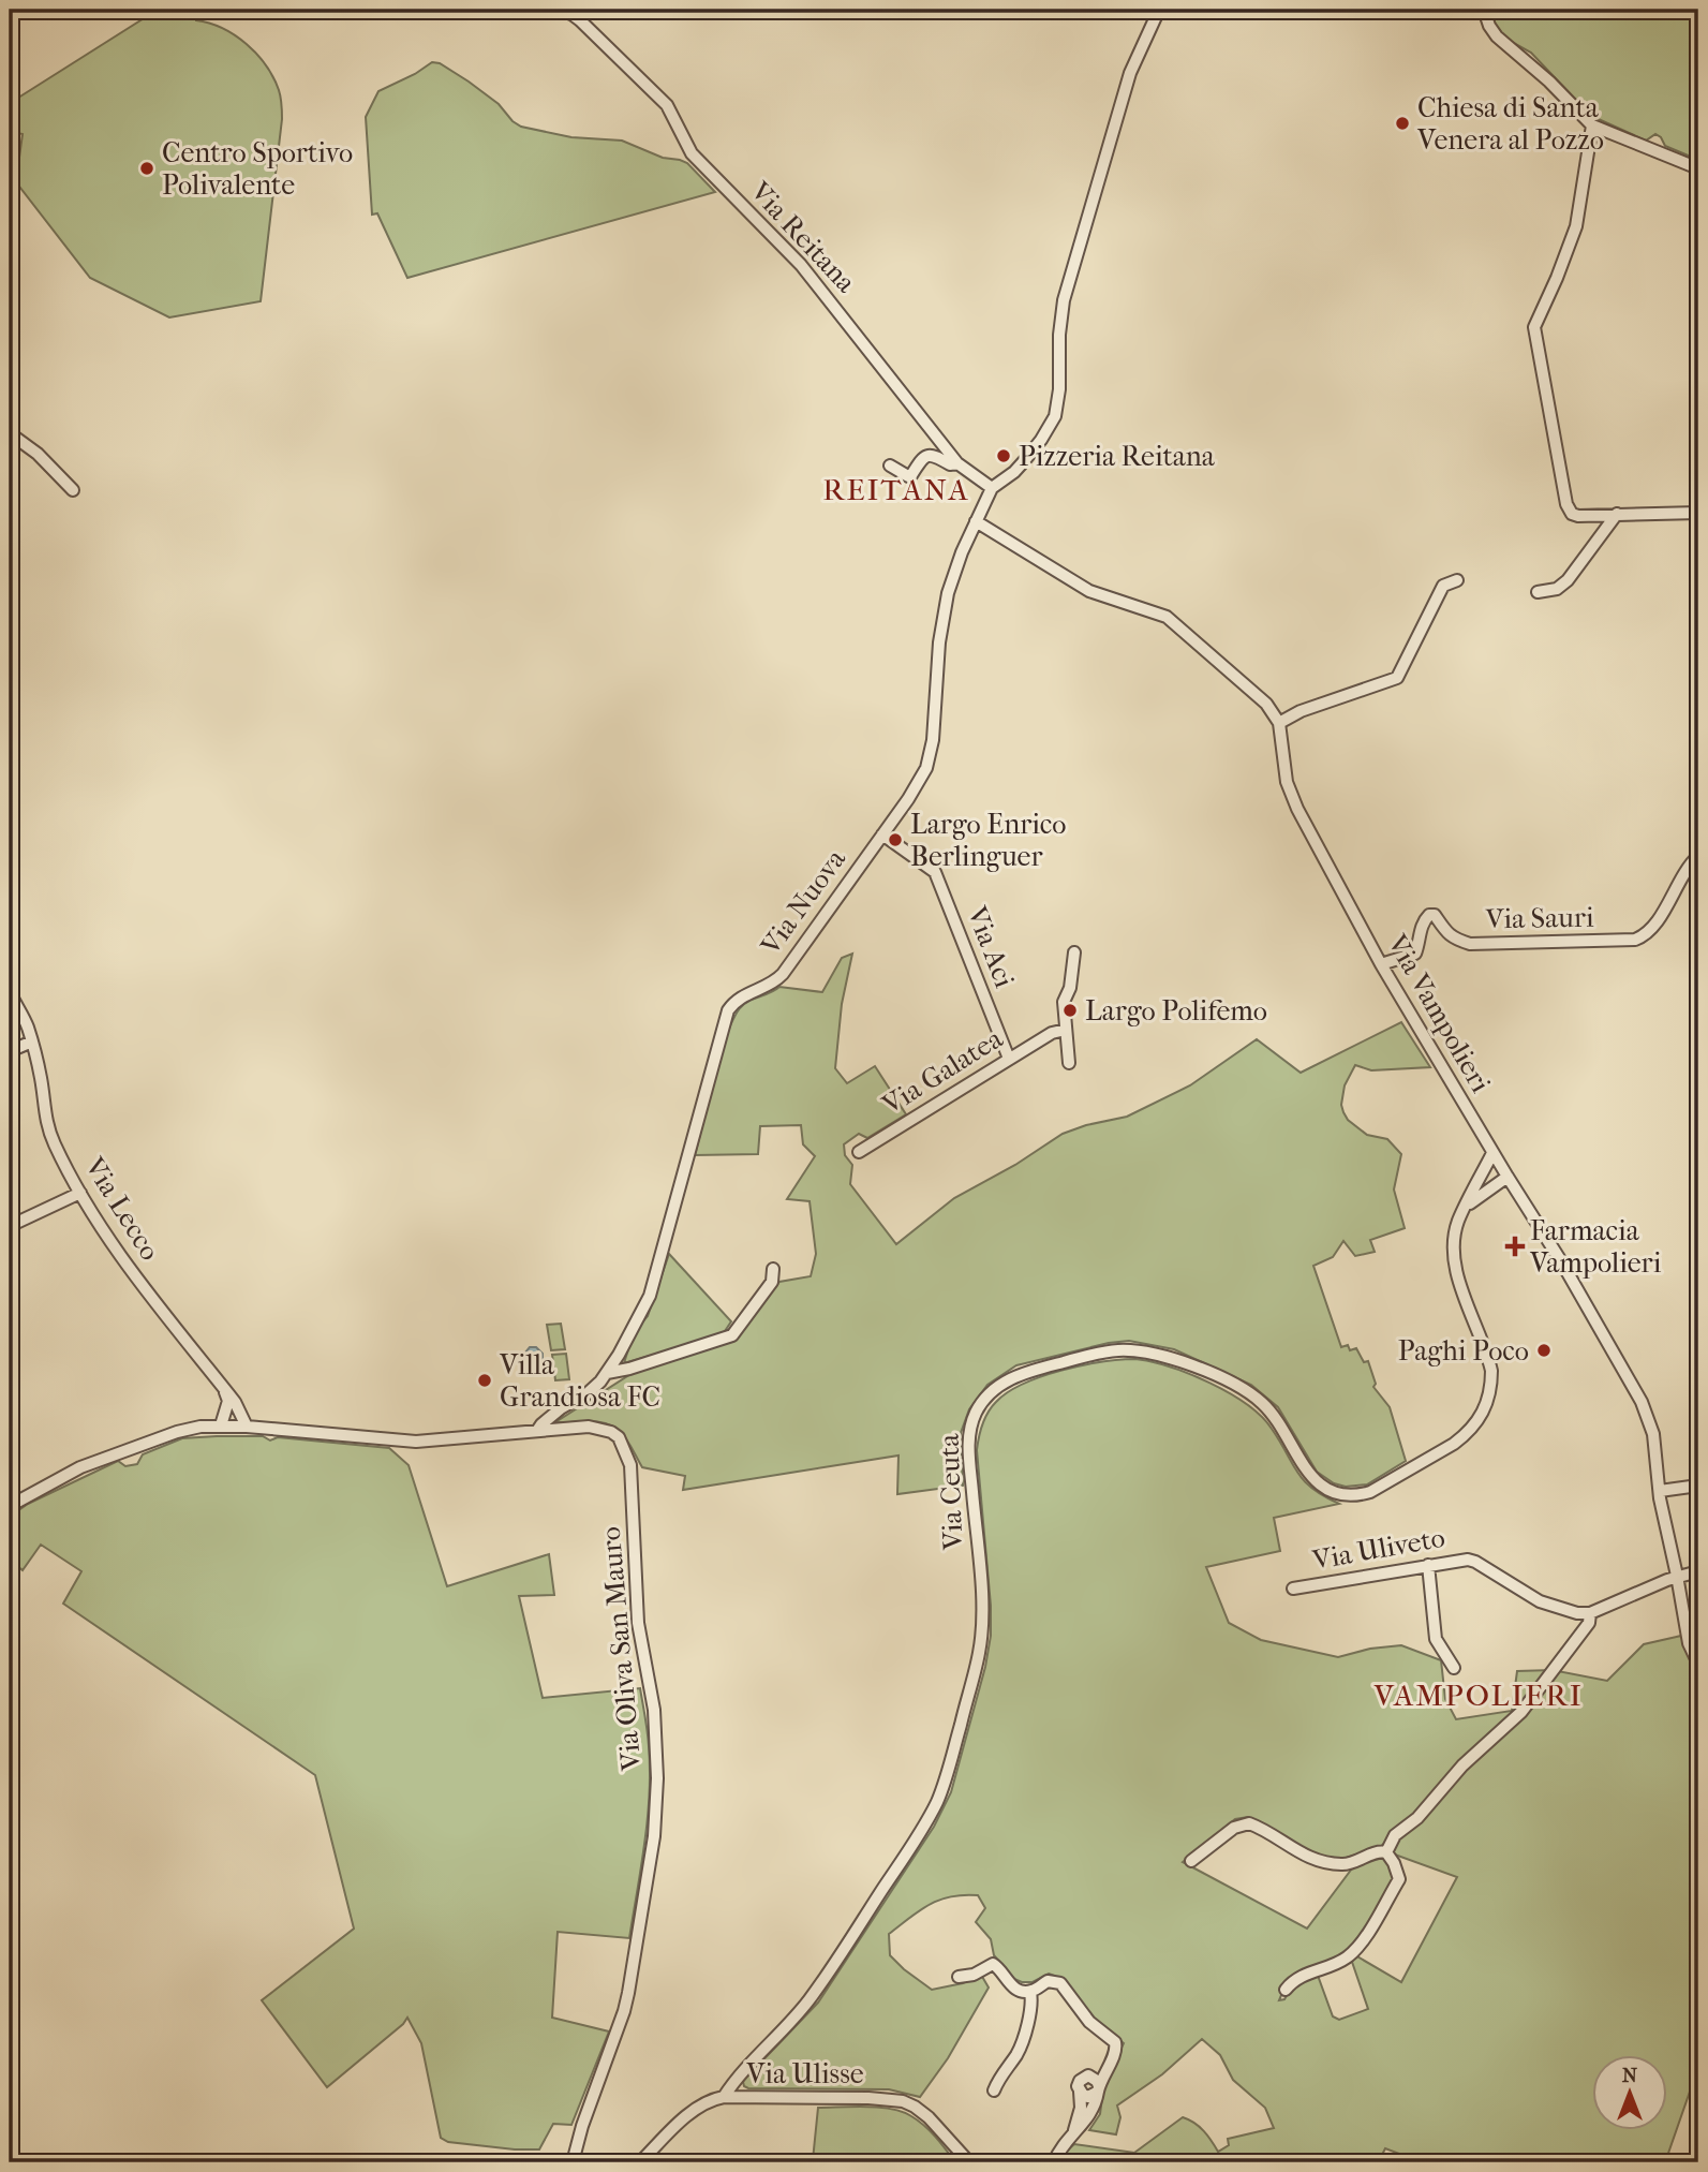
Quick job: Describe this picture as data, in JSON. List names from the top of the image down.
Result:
{
  "streets": {
    "street": [
      "Via Reitana",
      "Via Nuova",
      "Via Sauri",
      "Via Aci",
      "Via Vampolieri",
      "Via Galatea",
      "Via Lecco",
      "Via Ceuta",
      "Via Uliveto",
      "Via Oliva San Mauro",
      "Via Ulisse"
    ]
  },
  "crossings": [
    ["Via Reitana", "Via Nuova"],
    ["Via Nuova", "Via Aci"],
    ["Via Nuova", "Via Oliva San Mauro"],
    ["Via Sauri", "Via Vampolieri"],
    ["Via Aci", "Via Galatea"],
    ["Via Vampolieri", "Via Ceuta"],
    ["Via Lecco", "Via Oliva San Mauro"],
    ["Via Ceuta", "Via Ulisse"]
  ],
  "districts": ["REITANA", "VAMPOLIERI"],
  "places": {
    "other": [
      "Chiesa di Santa Venera al Pozzo",
      "Centro Sportivo Polivalente",
      "Pizzeria Reitana",
      "Largo Enrico Berlinguer",
      "Largo Polifemo",
      "Paghi Poco",
      "Villa Grandiosa FC"
    ],
    "health": ["Farmacia Vampolieri"]
  },
  "north": "top"
}
